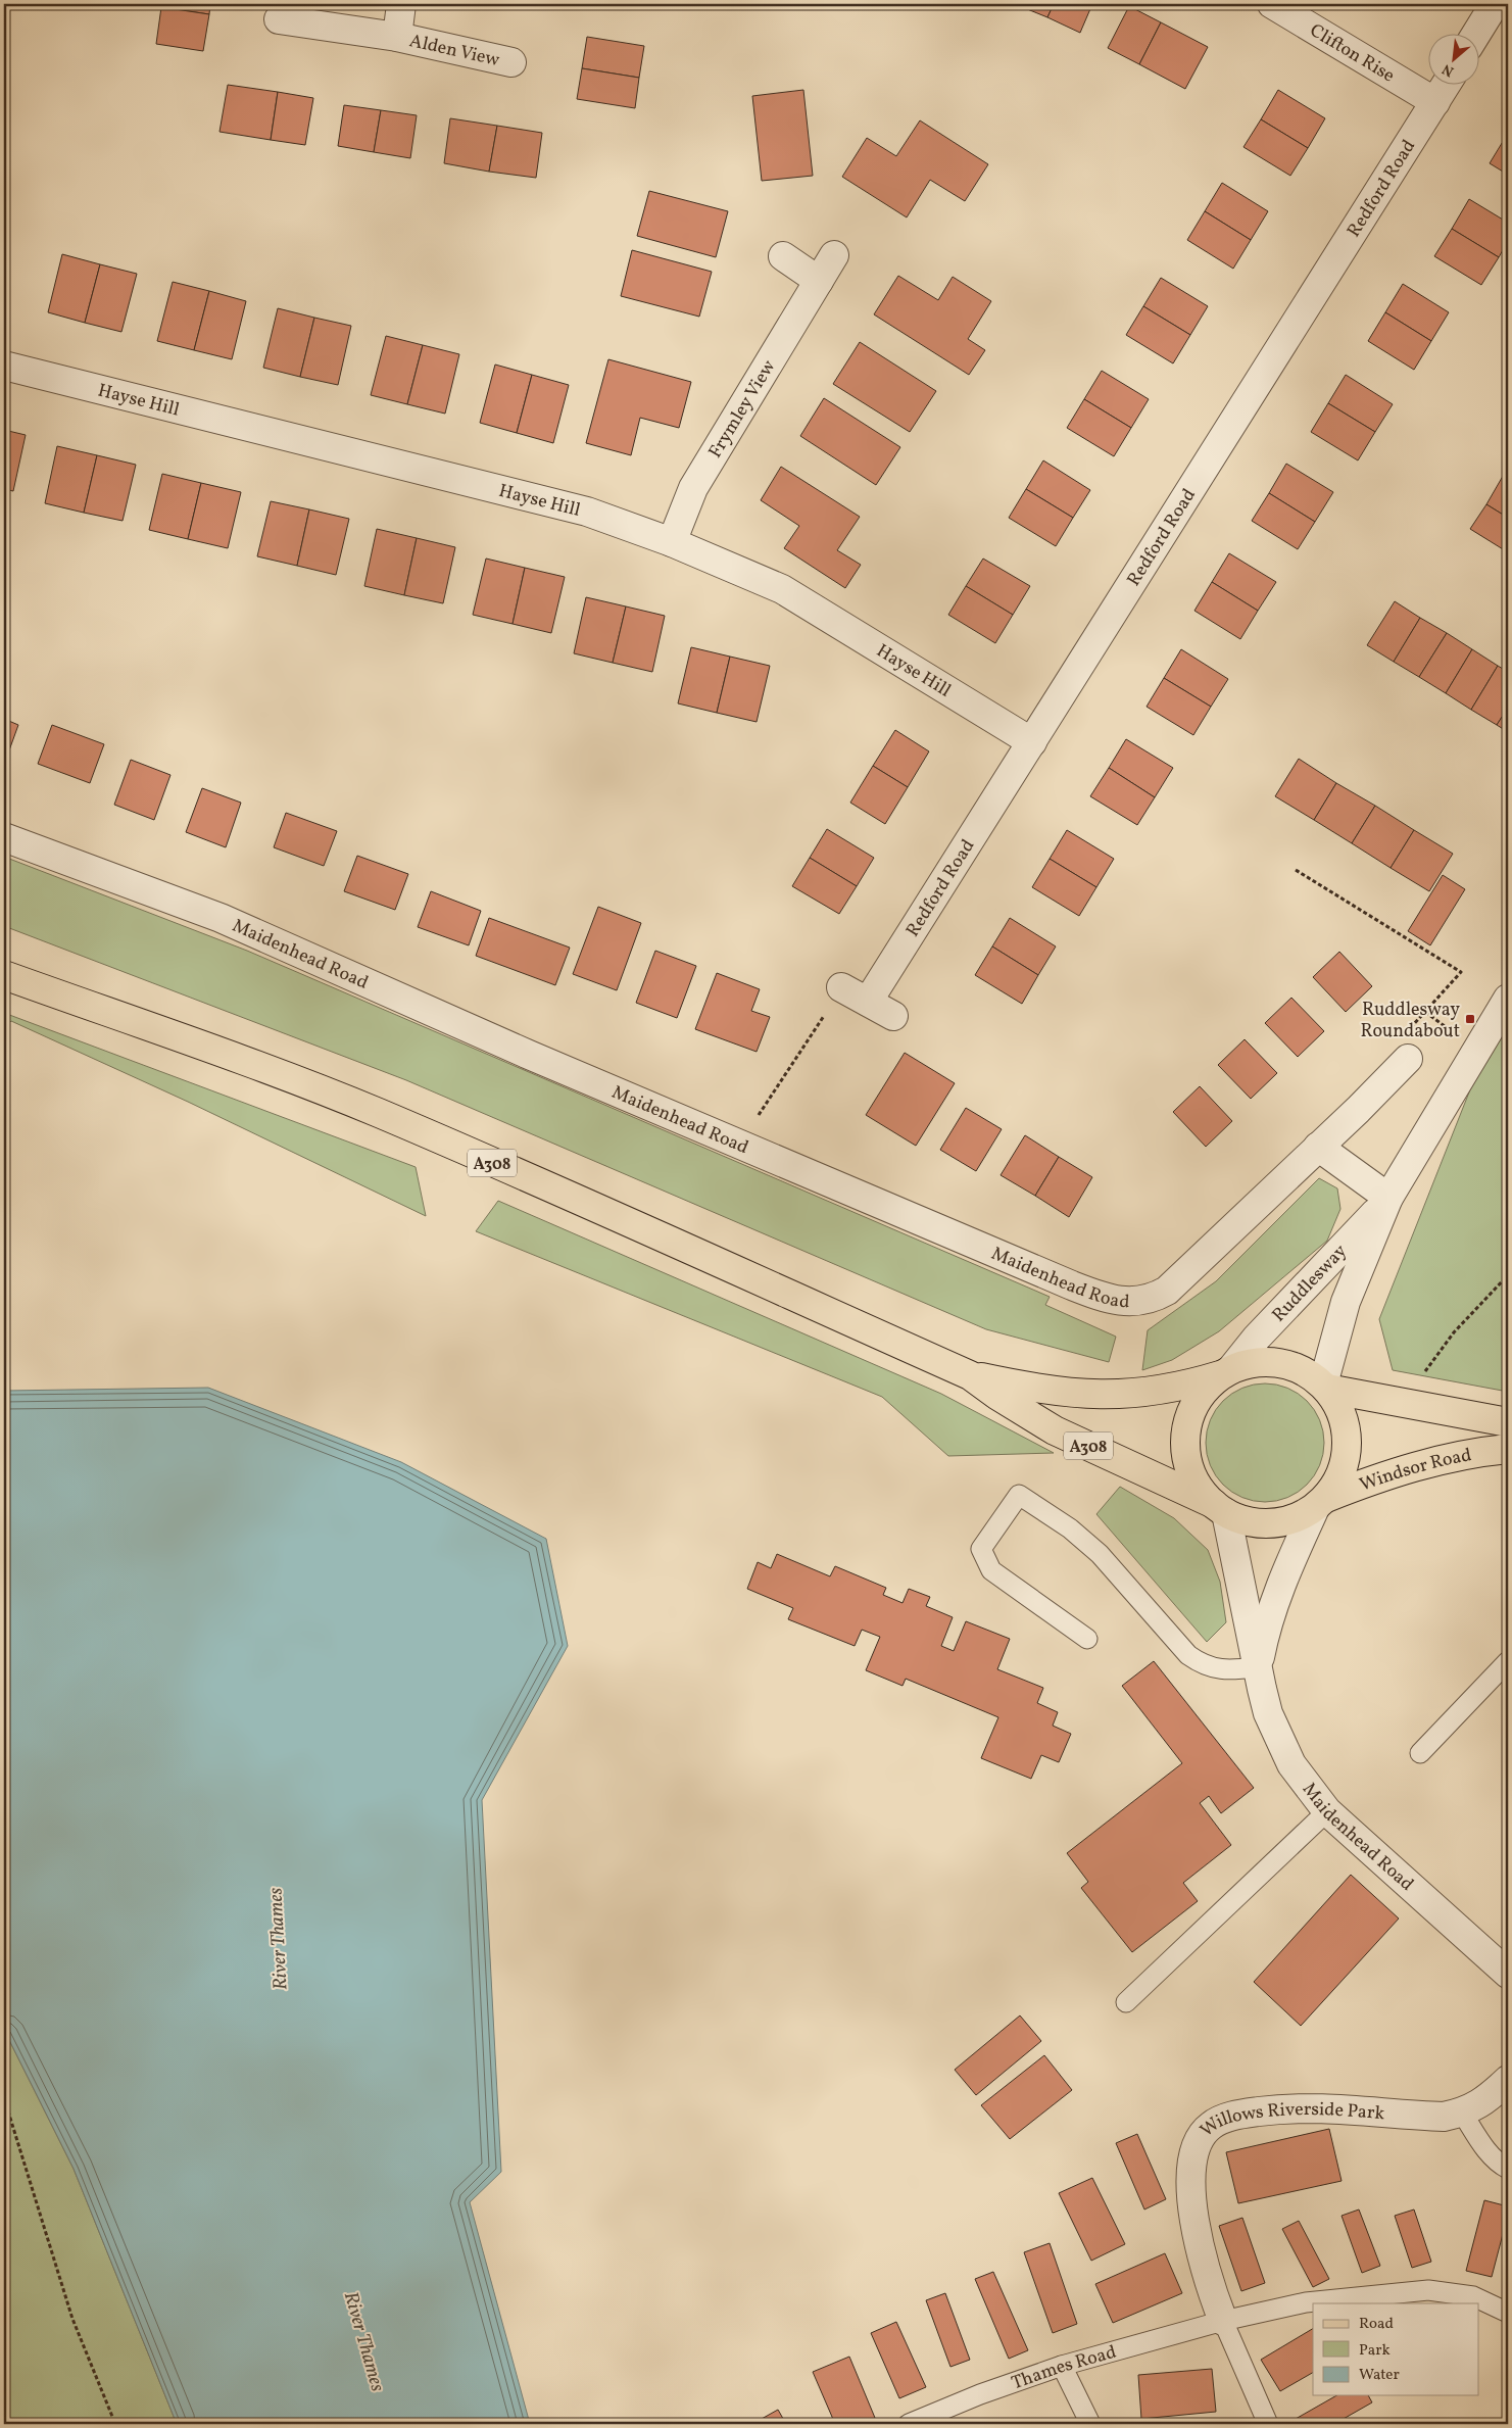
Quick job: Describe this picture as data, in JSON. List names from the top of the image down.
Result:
{
  "streets": {
    "main road": ["A308", "Windsor Road"],
    "street": [
      "Alden View",
      "Clifton Rise",
      "Redford Road",
      "Hayse Hill",
      "Frymley View",
      "Maidenhead Road",
      "Ruddlesway",
      "Willows Riverside Park"
    ],
    "lane": ["Thames Road"]
  },
  "crossings": [
    ["Clifton Rise", "Redford Road"],
    ["Redford Road", "Hayse Hill"],
    ["Hayse Hill", "Frymley View"],
    ["Maidenhead Road", "A308"],
    ["Maidenhead Road", "Ruddlesway"],
    ["Maidenhead Road", "Windsor Road"],
    ["A308", "Ruddlesway"],
    ["A308", "Windsor Road"],
    ["Ruddlesway", "Windsor Road"],
    ["Willows Riverside Park", "Thames Road"]
  ],
  "water": ["River Thames"],
  "places": {
    "transit": ["Ruddlesway Roundabout"]
  },
  "legend": ["Road", "Park", "Water"],
  "north": "bottom left"
}
